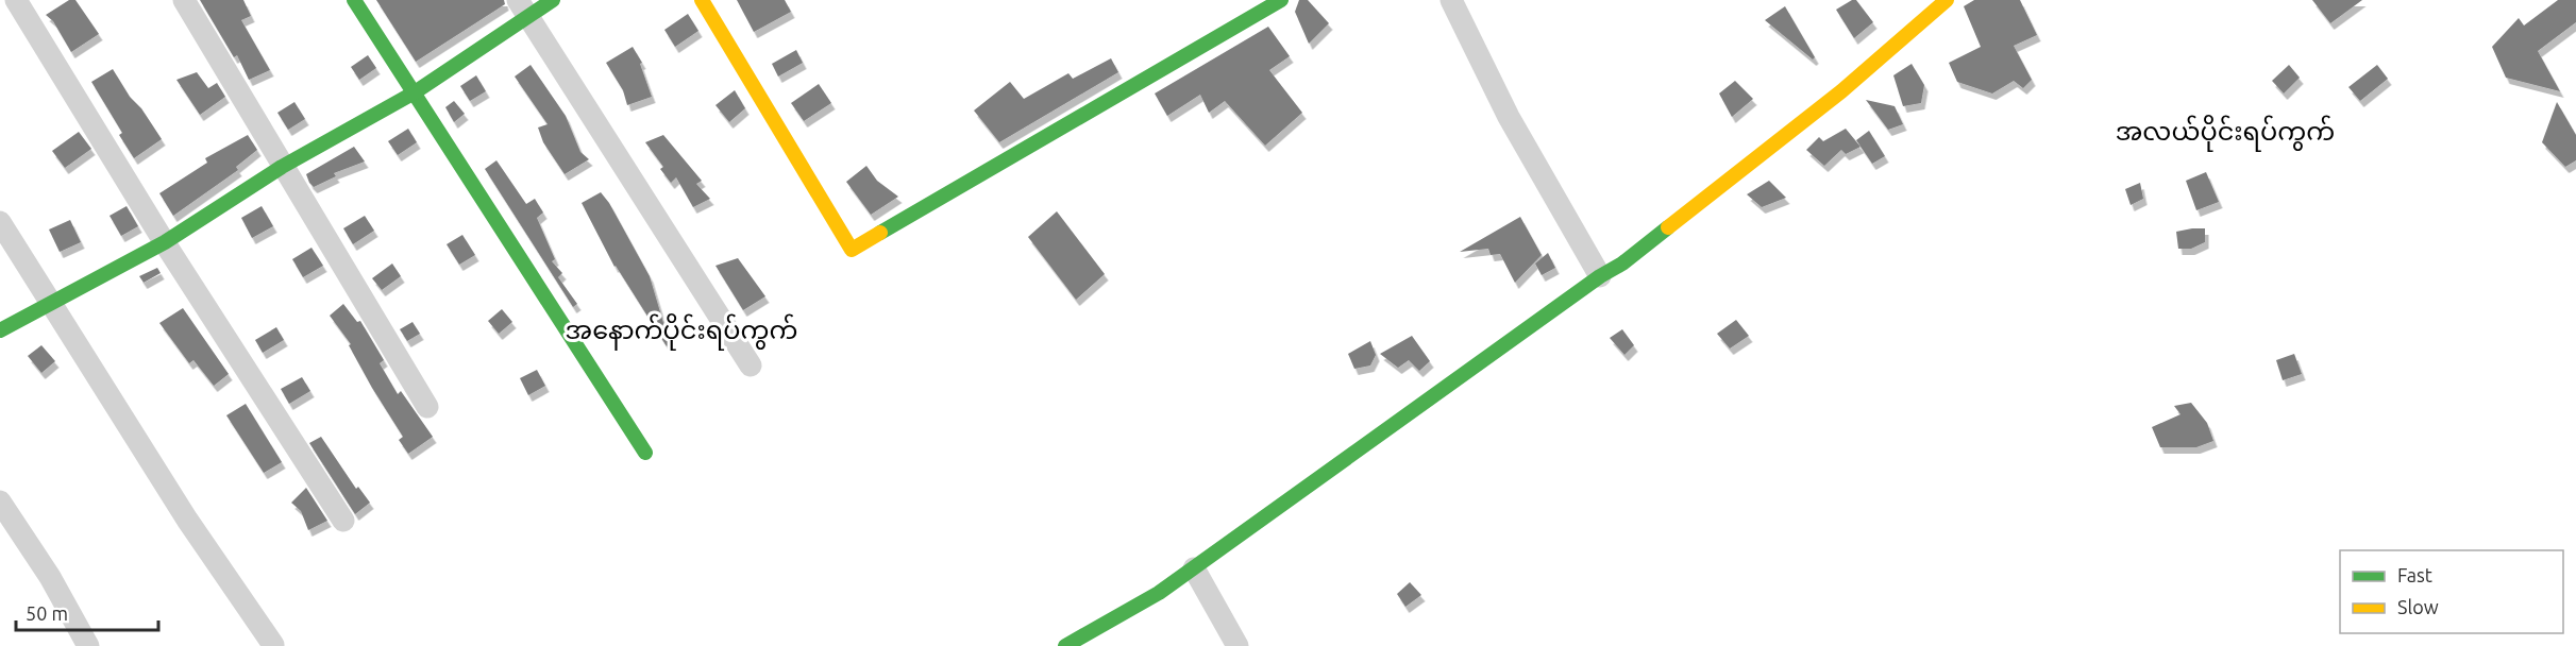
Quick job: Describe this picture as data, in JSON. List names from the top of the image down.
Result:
{
  "districts": ["အလယ်ပိုင်းရပ်ကွက်", "အနောက်ပိုင်းရပ်ကွက်"],
  "legend": ["Fast", "Slow"],
  "scale_bar": "50 m"
}
